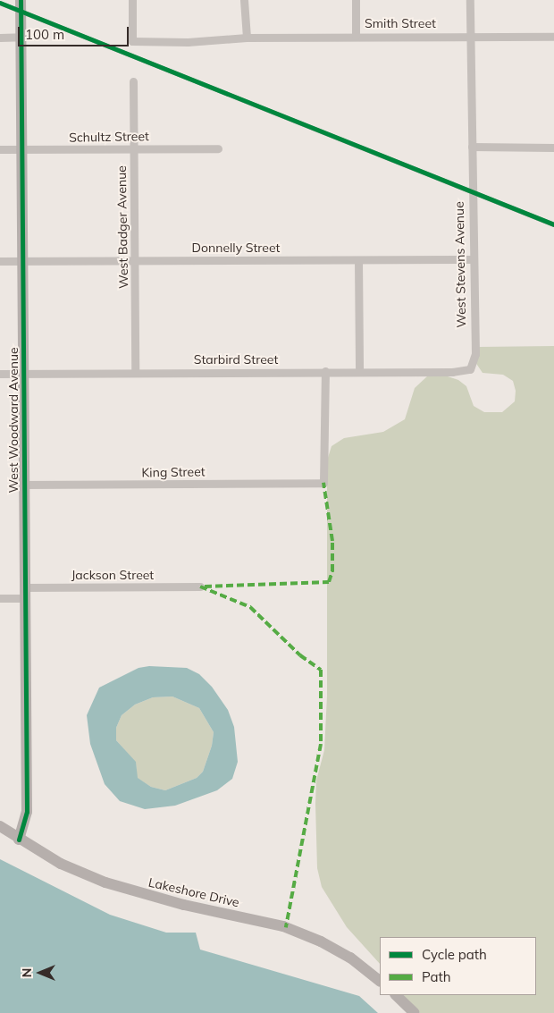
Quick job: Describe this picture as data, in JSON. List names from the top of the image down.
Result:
{
  "streets": {
    "street": [
      "Smith Street",
      "Schultz Street",
      "West Badger Avenue",
      "Donnelly Street",
      "West Stevens Avenue",
      "Starbird Street",
      "West Woodward Avenue",
      "King Street",
      "Jackson Street",
      "Lakeshore Drive"
    ]
  },
  "crossings": [
    ["Smith Street", "West Stevens Avenue"],
    ["Schultz Street", "West Badger Avenue"],
    ["Schultz Street", "West Woodward Avenue"],
    ["West Badger Avenue", "Donnelly Street"],
    ["West Badger Avenue", "Starbird Street"],
    ["Donnelly Street", "West Stevens Avenue"],
    ["Donnelly Street", "West Woodward Avenue"],
    ["West Stevens Avenue", "Starbird Street"],
    ["Starbird Street", "West Woodward Avenue"],
    ["Starbird Street", "King Street"],
    ["West Woodward Avenue", "King Street"],
    ["West Woodward Avenue", "Jackson Street"],
    ["West Woodward Avenue", "Lakeshore Drive"]
  ],
  "legend": ["Cycle path", "Path"],
  "scale_bar": "100 m",
  "north": "left"
}
